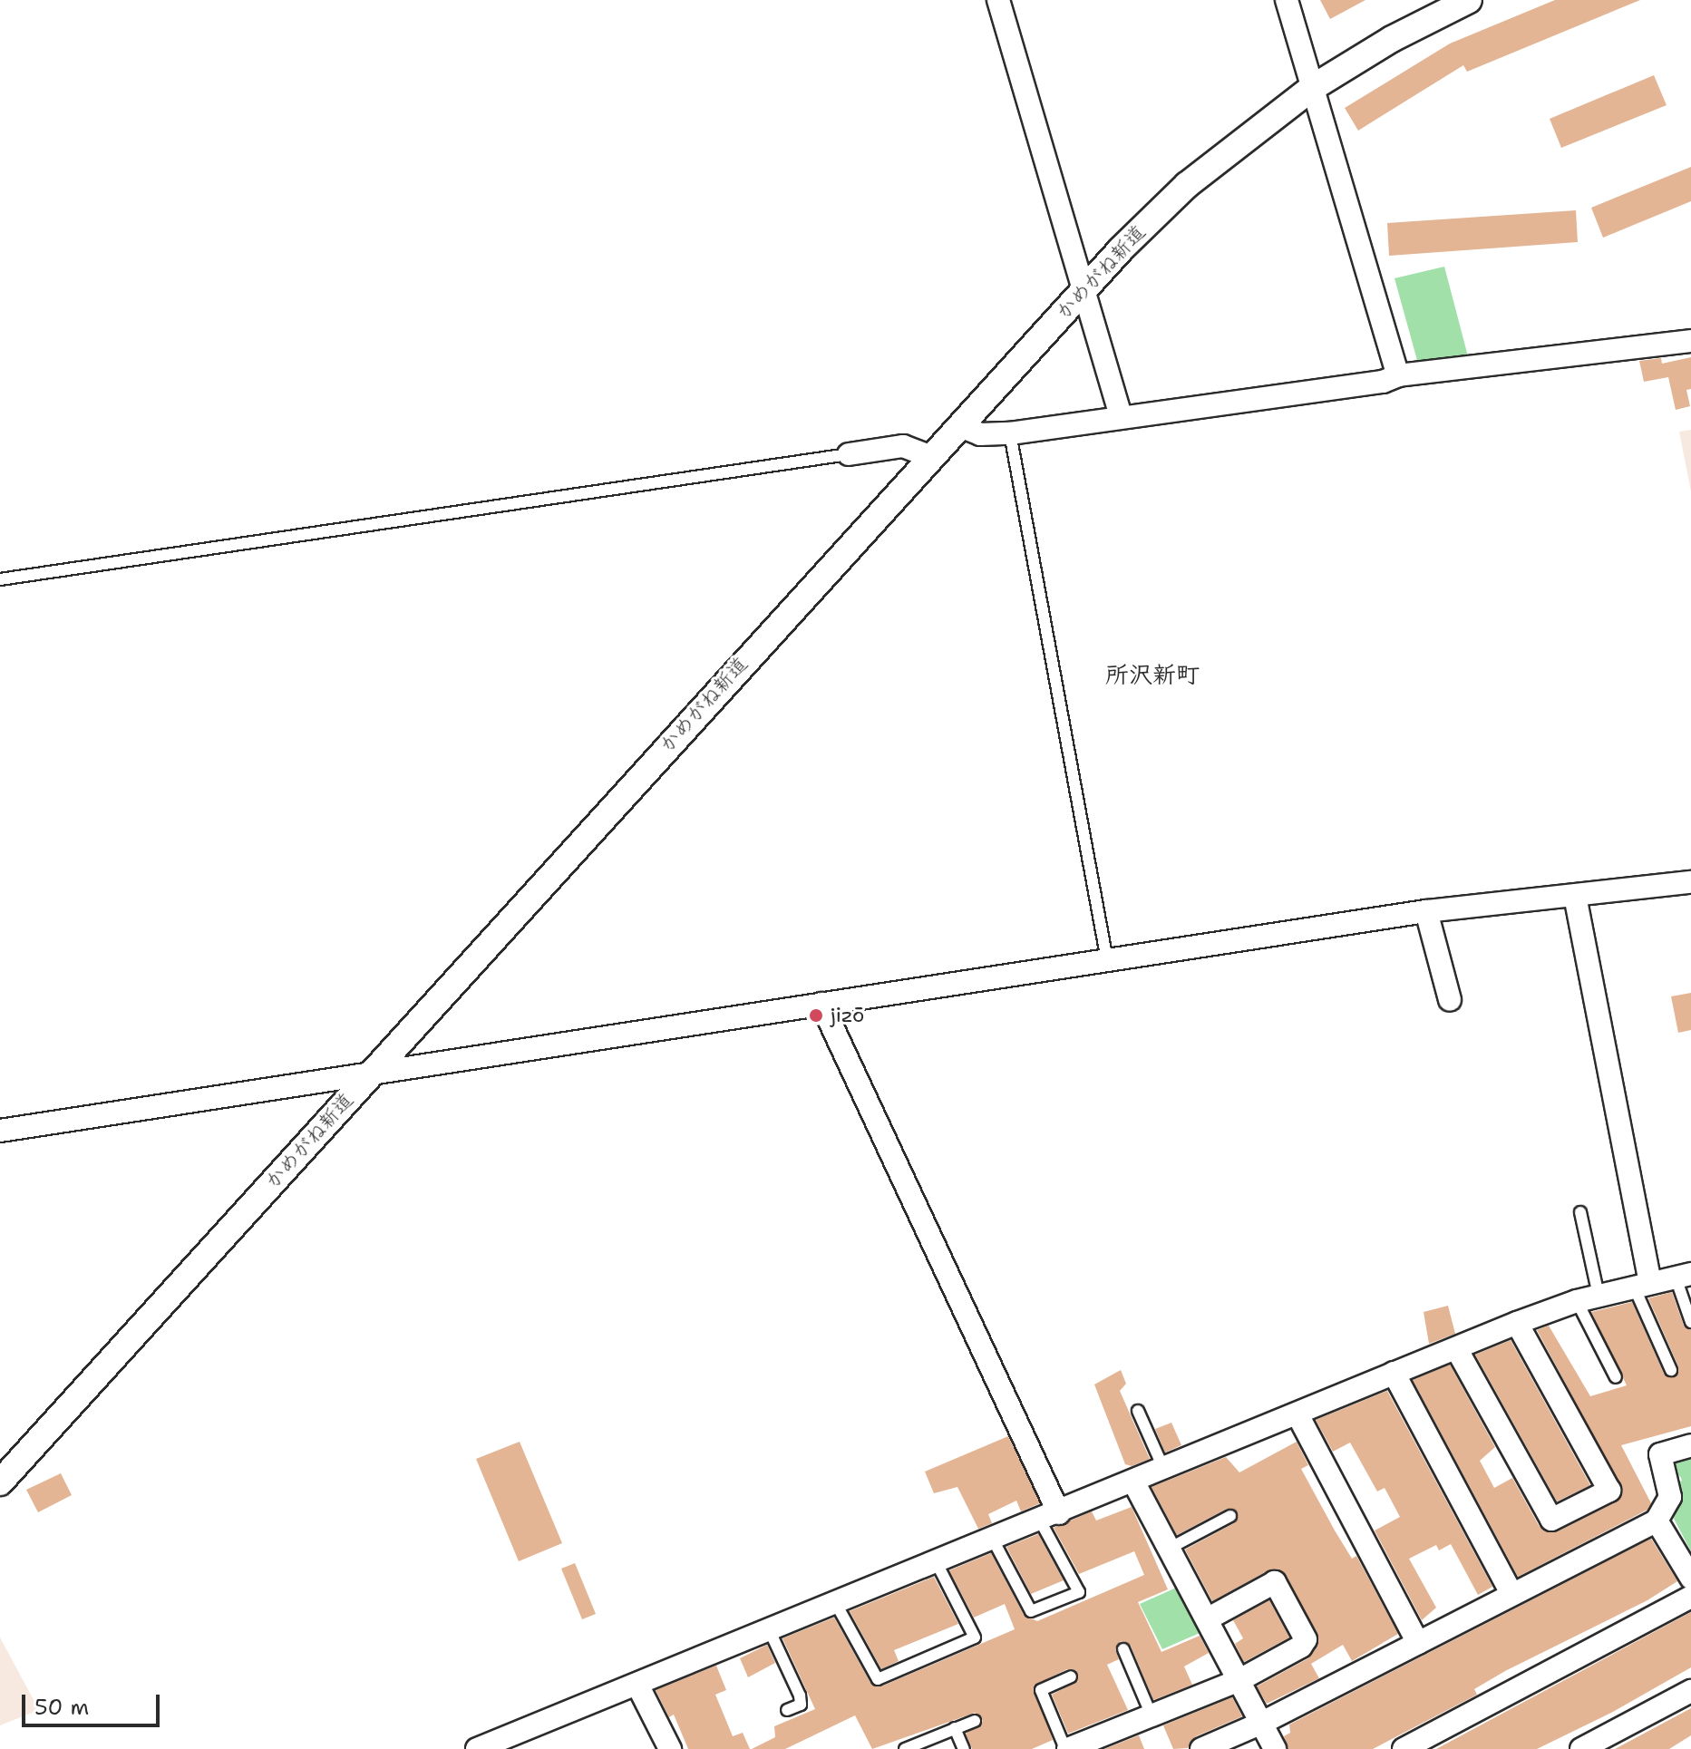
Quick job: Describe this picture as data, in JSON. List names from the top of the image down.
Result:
{
  "streets": {
    "street": ["かめがね新道"]
  },
  "districts": ["所沢新町"],
  "places": ["jizō"],
  "scale_bar": "50 m"
}
